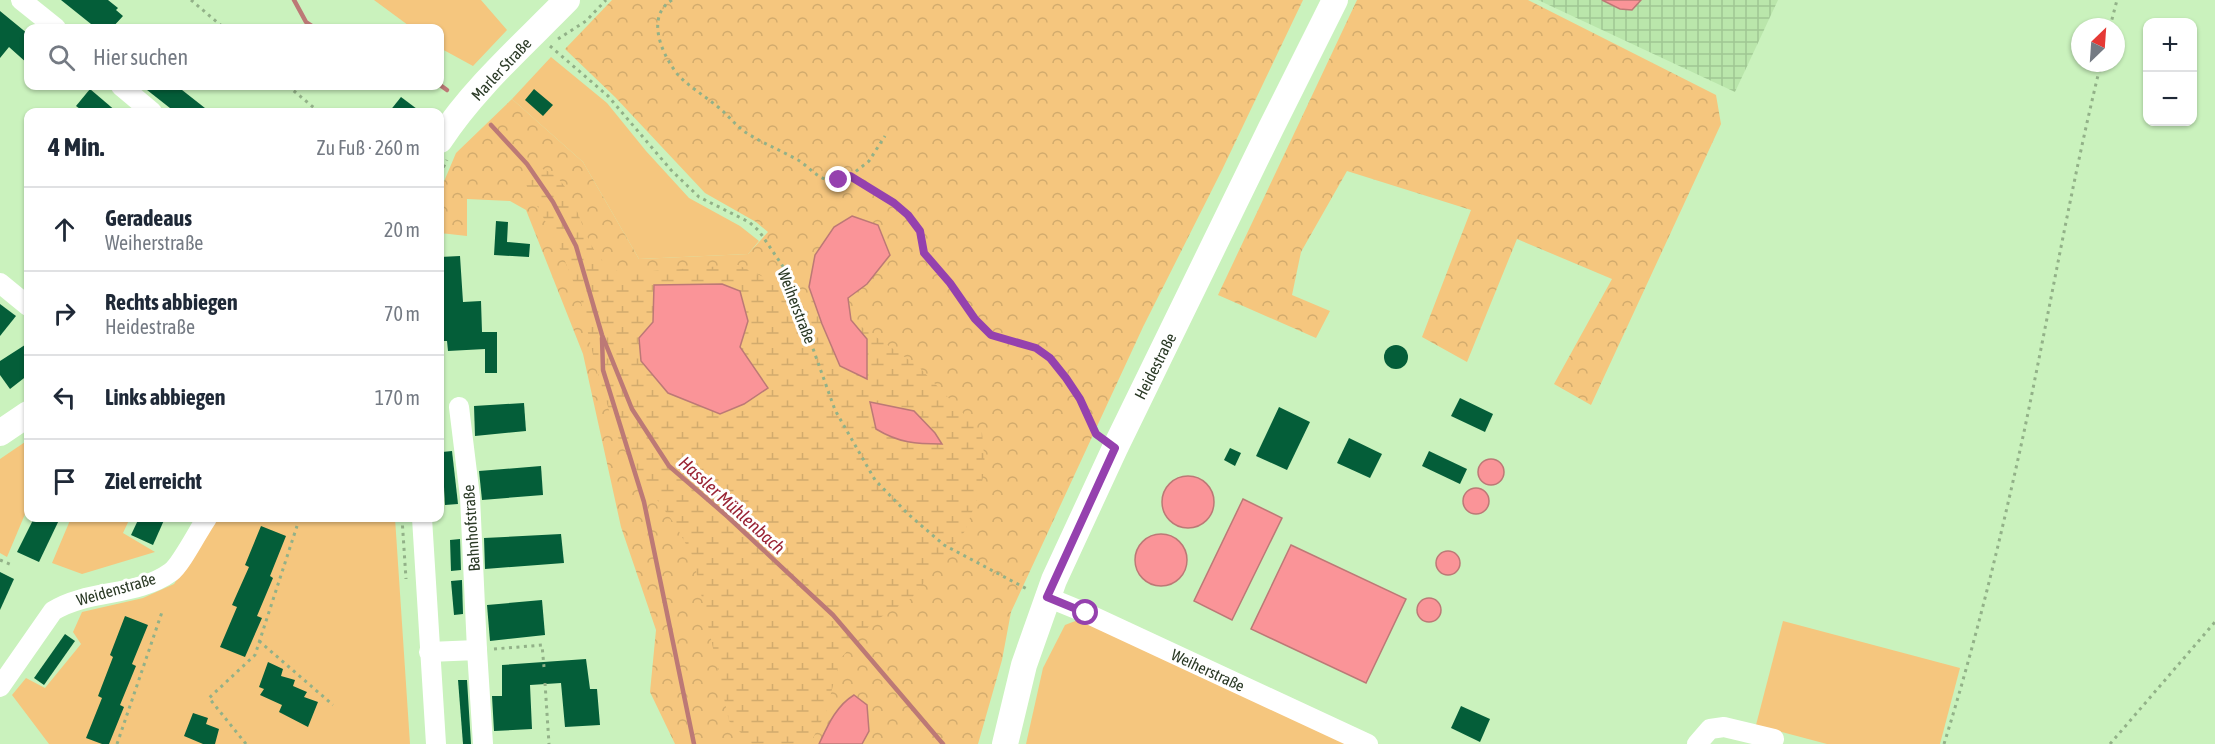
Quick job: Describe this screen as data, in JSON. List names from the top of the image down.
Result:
{
  "streets": {
    "main road": ["Marler Straße", "Heidestraße"],
    "street": ["Weiherstraße", "Bahnhofstraße", "Weidenstraße"]
  },
  "crossings": [
    ["Marler Straße", "Weiherstraße"],
    ["Weiherstraße", "Heidestraße"]
  ],
  "water": ["Hassler Mühlenbach"],
  "north": "top right",
  "page": {
    "map_buttons": ["+", "−"],
    "search": "Hier suchen",
    "heading": ["4 Min.", "Zu Fuß · 260 m"],
    "list": [
      ["Geradeaus", "Weiherstraße", "20 m"],
      ["Rechts abbiegen", "Heidestraße", "70 m"],
      ["Links abbiegen", "170 m"],
      "Ziel erreicht"
    ]
  }
}
